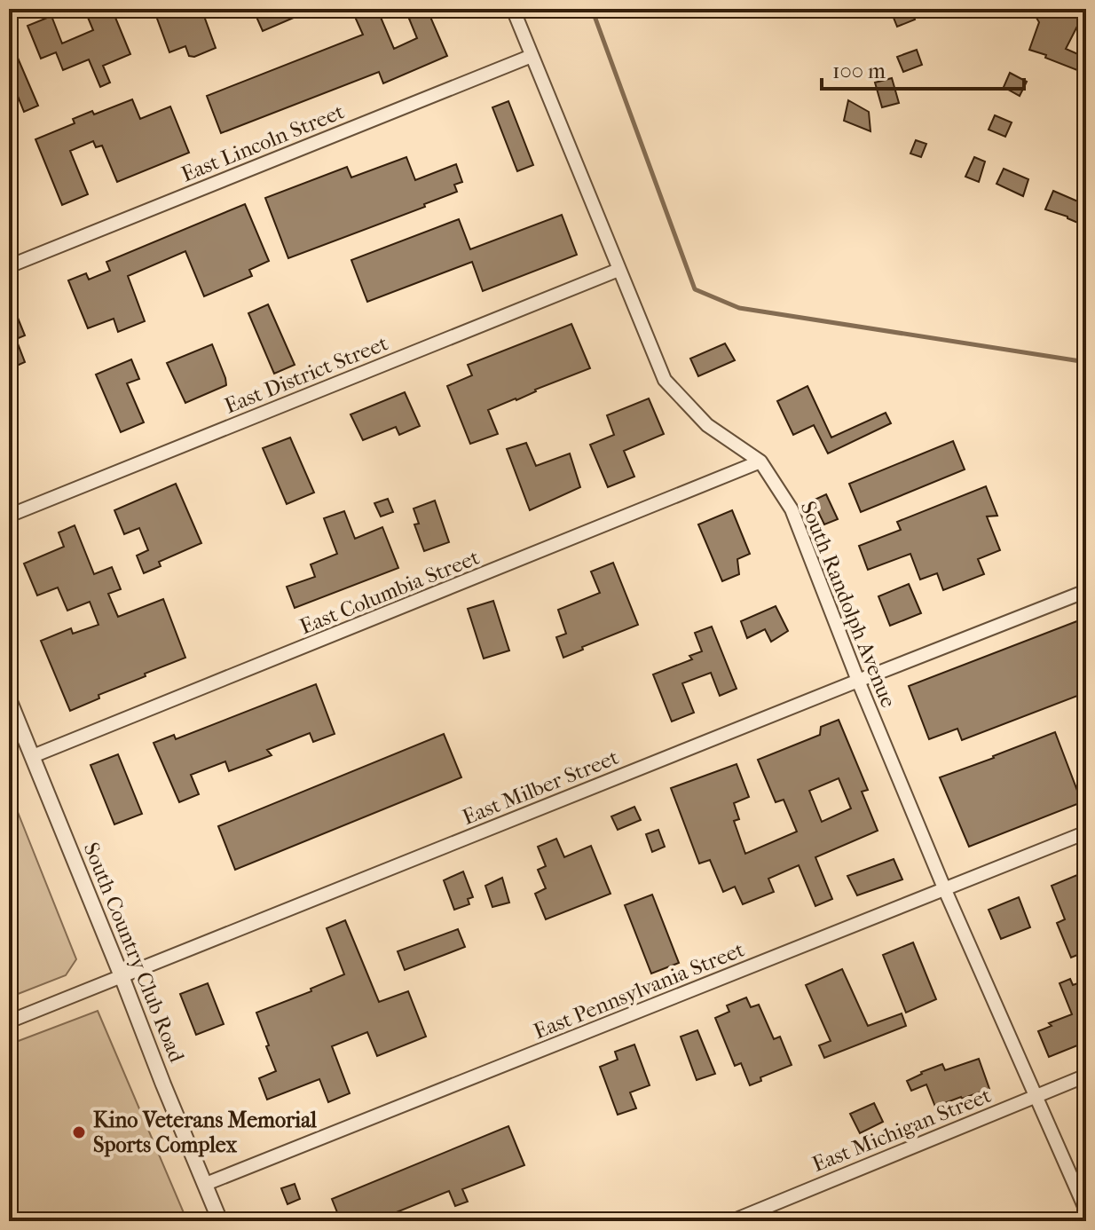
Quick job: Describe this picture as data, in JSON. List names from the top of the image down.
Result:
{
  "streets": {
    "street": [
      "East Lincoln Street",
      "East District Street",
      "East Columbia Street",
      "South Randolph Avenue",
      "East Milber Street",
      "South Country Club Road",
      "East Pennsylvania Street",
      "East Michigan Street"
    ]
  },
  "crossings": [
    ["East Lincoln Street", "South Randolph Avenue"],
    ["East District Street", "South Randolph Avenue"],
    ["East Columbia Street", "South Randolph Avenue"],
    ["East Columbia Street", "South Country Club Road"],
    ["South Randolph Avenue", "East Milber Street"],
    ["South Randolph Avenue", "East Pennsylvania Street"],
    ["South Randolph Avenue", "East Michigan Street"],
    ["East Milber Street", "South Country Club Road"],
    ["South Country Club Road", "East Pennsylvania Street"]
  ],
  "places": ["Kino Veterans Memorial Sports Complex"],
  "scale_bar": "100 m"
}
